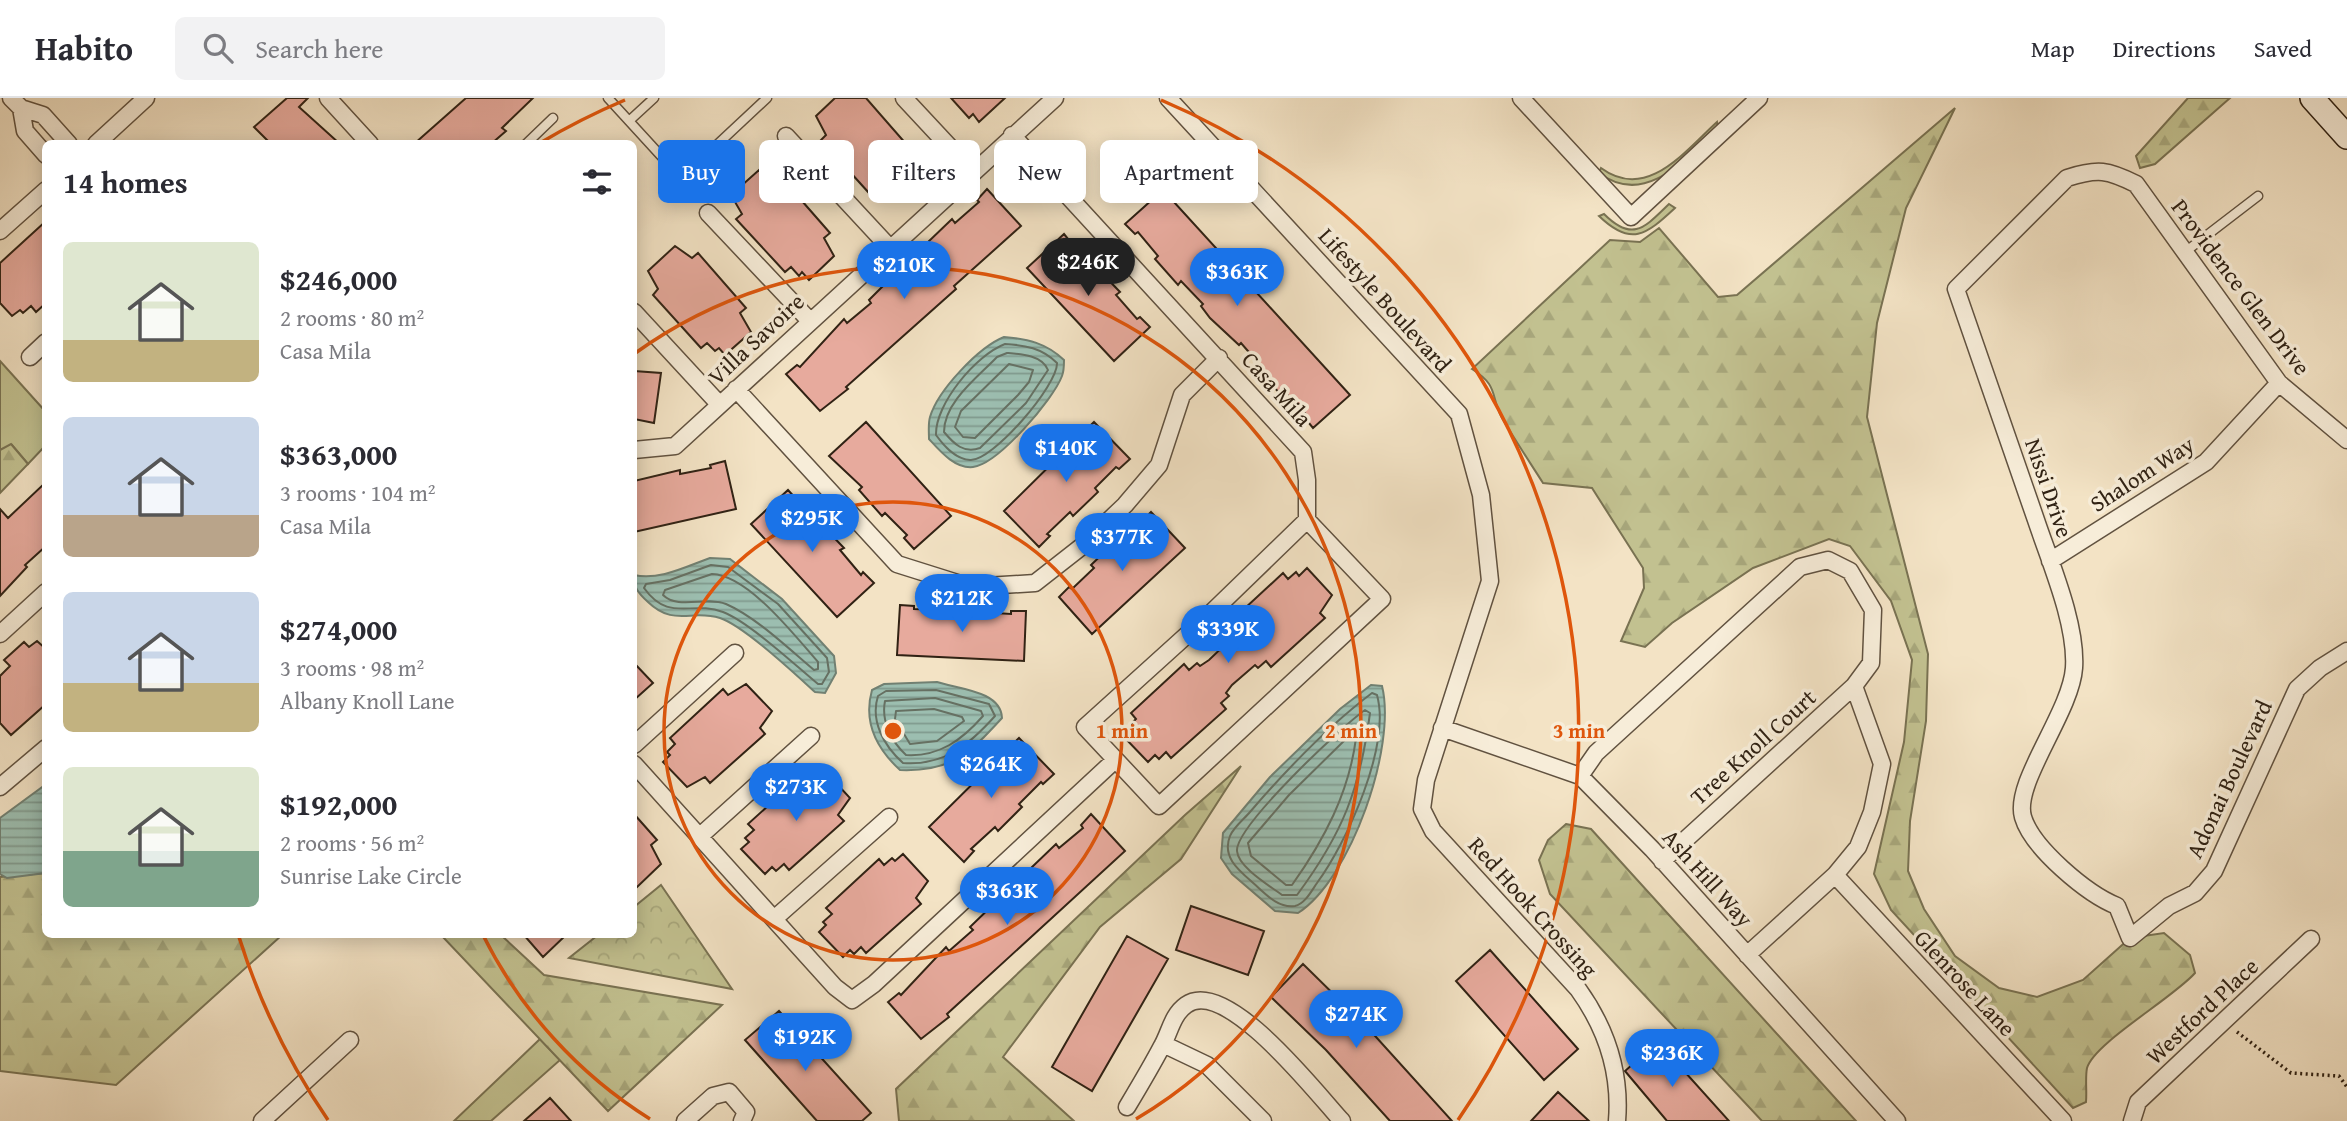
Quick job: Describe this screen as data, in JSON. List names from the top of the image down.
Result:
{
  "streets": {
    "street": [
      "Providence Glen Drive",
      "Lifestyle Boulevard",
      "Villa Savoire",
      "Casa Mila",
      "Shalom Way",
      "Nissi Drive",
      "Tree Knoll Court",
      "Adonai Boulevard",
      "Ash Hill Way",
      "Red Hook Crossing",
      "Glenrose Lane",
      "Westford Place"
    ]
  },
  "crossings": [
    ["Providence Glen Drive", "Shalom Way"],
    ["Providence Glen Drive", "Nissi Drive"],
    ["Lifestyle Boulevard", "Ash Hill Way"],
    ["Lifestyle Boulevard", "Red Hook Crossing"],
    ["Villa Savoire", "Casa Mila"],
    ["Shalom Way", "Nissi Drive"],
    ["Nissi Drive", "Adonai Boulevard"],
    ["Tree Knoll Court", "Ash Hill Way"],
    ["Ash Hill Way", "Red Hook Crossing"]
  ],
  "page": {
    "header": "Habito",
    "search": "Search here",
    "nav": ["Map", "Directions", "Saved"],
    "chip": [
      "Buy",
      "Rent",
      "Filters",
      "New",
      "Apartment"
    ],
    "heading": "14 homes",
    "list": [
      {
        "name": "$246,000",
        "note": "2 rooms · 80 m² · Casa Mila"
      },
      {
        "name": "$363,000",
        "note": "3 rooms · 104 m² · Casa Mila"
      },
      {
        "name": "$274,000",
        "note": "3 rooms · 98 m² · Albany Knoll Lane"
      },
      {
        "name": "$192,000",
        "note": "2 rooms · 56 m² · Sunrise Lake Circle"
      }
    ],
    "price": [
      "$246K",
      "$210K",
      "$363K",
      "$140K",
      "$295K",
      "$377K",
      "$212K",
      "$339K",
      "$264K",
      "$273K",
      "$363K",
      "$274K",
      "$192K",
      "$236K"
    ]
  },
  "rings": ["1 min", "2 min", "3 min"]
}
